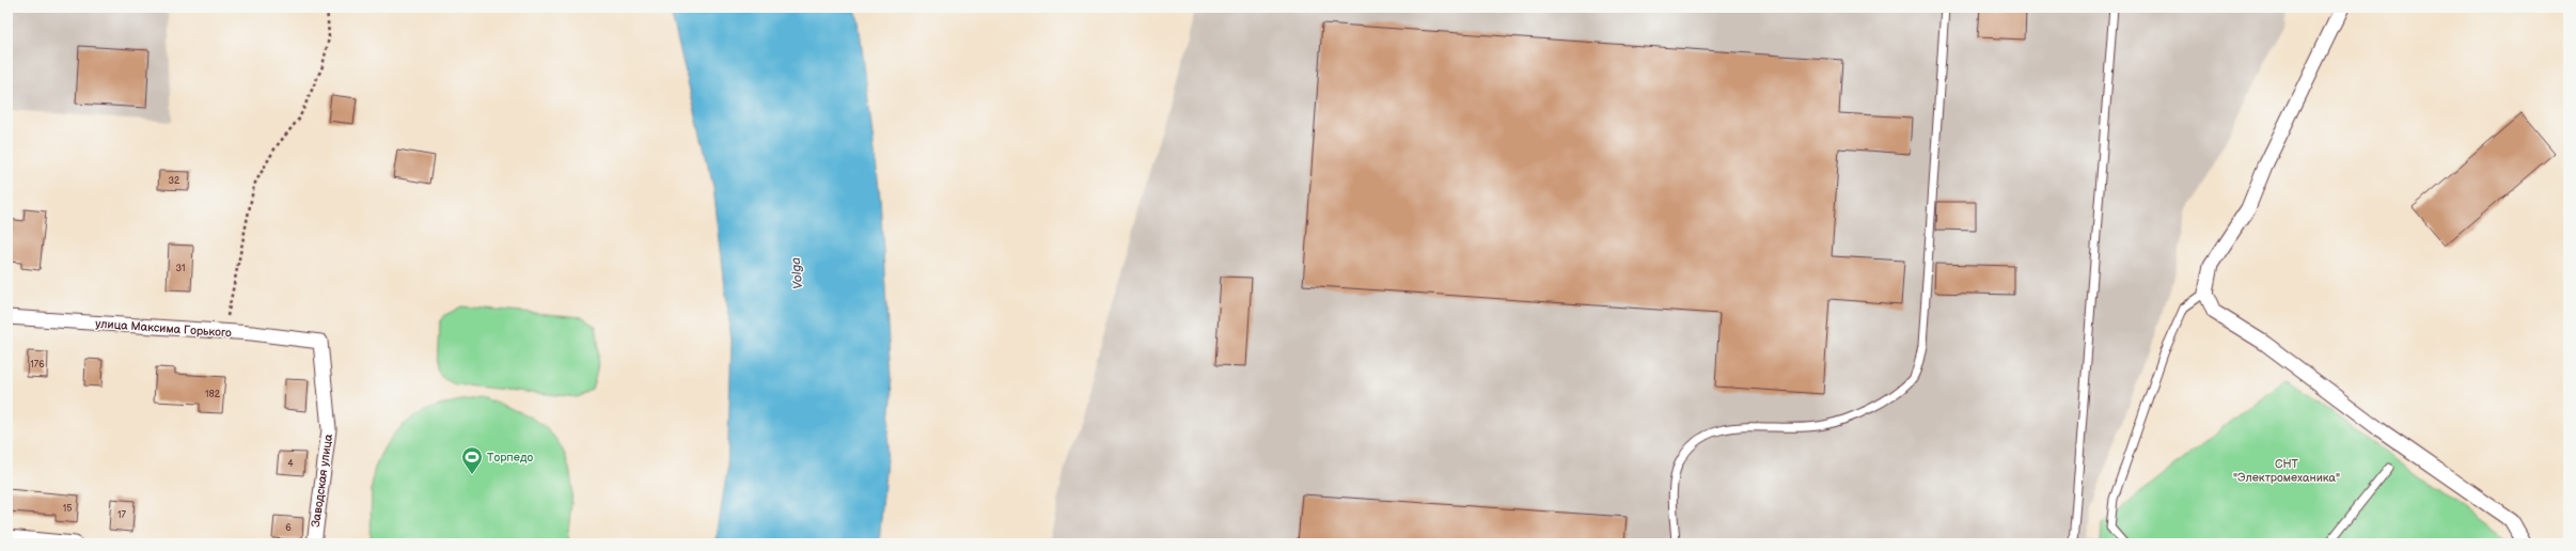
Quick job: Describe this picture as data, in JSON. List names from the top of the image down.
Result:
{
  "streets": {
    "street": ["улица Максима Горького", "Заводская улица"]
  },
  "crossings": [
    ["улица Максима Горького", "Заводская улица"]
  ],
  "water": ["Volga"],
  "parks": ["СНТ \"Электромеханика\""],
  "places": {
    "sports": ["Торпедо"]
  },
  "house_numbers": [
    "32",
    "31",
    "176",
    "182",
    "4",
    "15",
    "17",
    "6"
  ]
}
